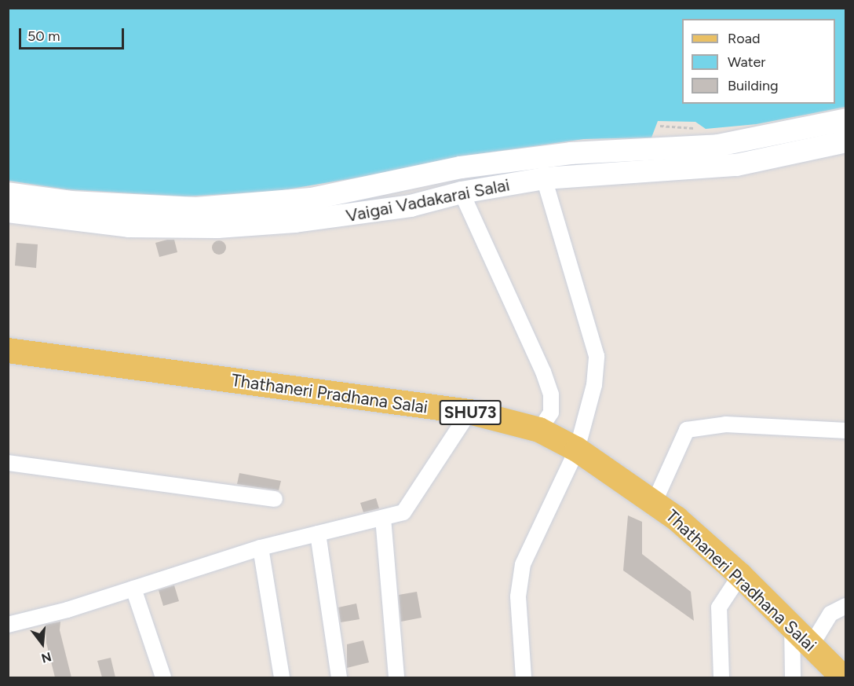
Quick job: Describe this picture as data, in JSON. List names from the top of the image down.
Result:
{
  "streets": {
    "main road": ["Vaigai Vadakarai Salai", "Thathaneri Pradhana Salai", "SHU73"]
  },
  "legend": ["Road", "Water", "Building"],
  "scale_bar": "50 m",
  "north": "bottom"
}
